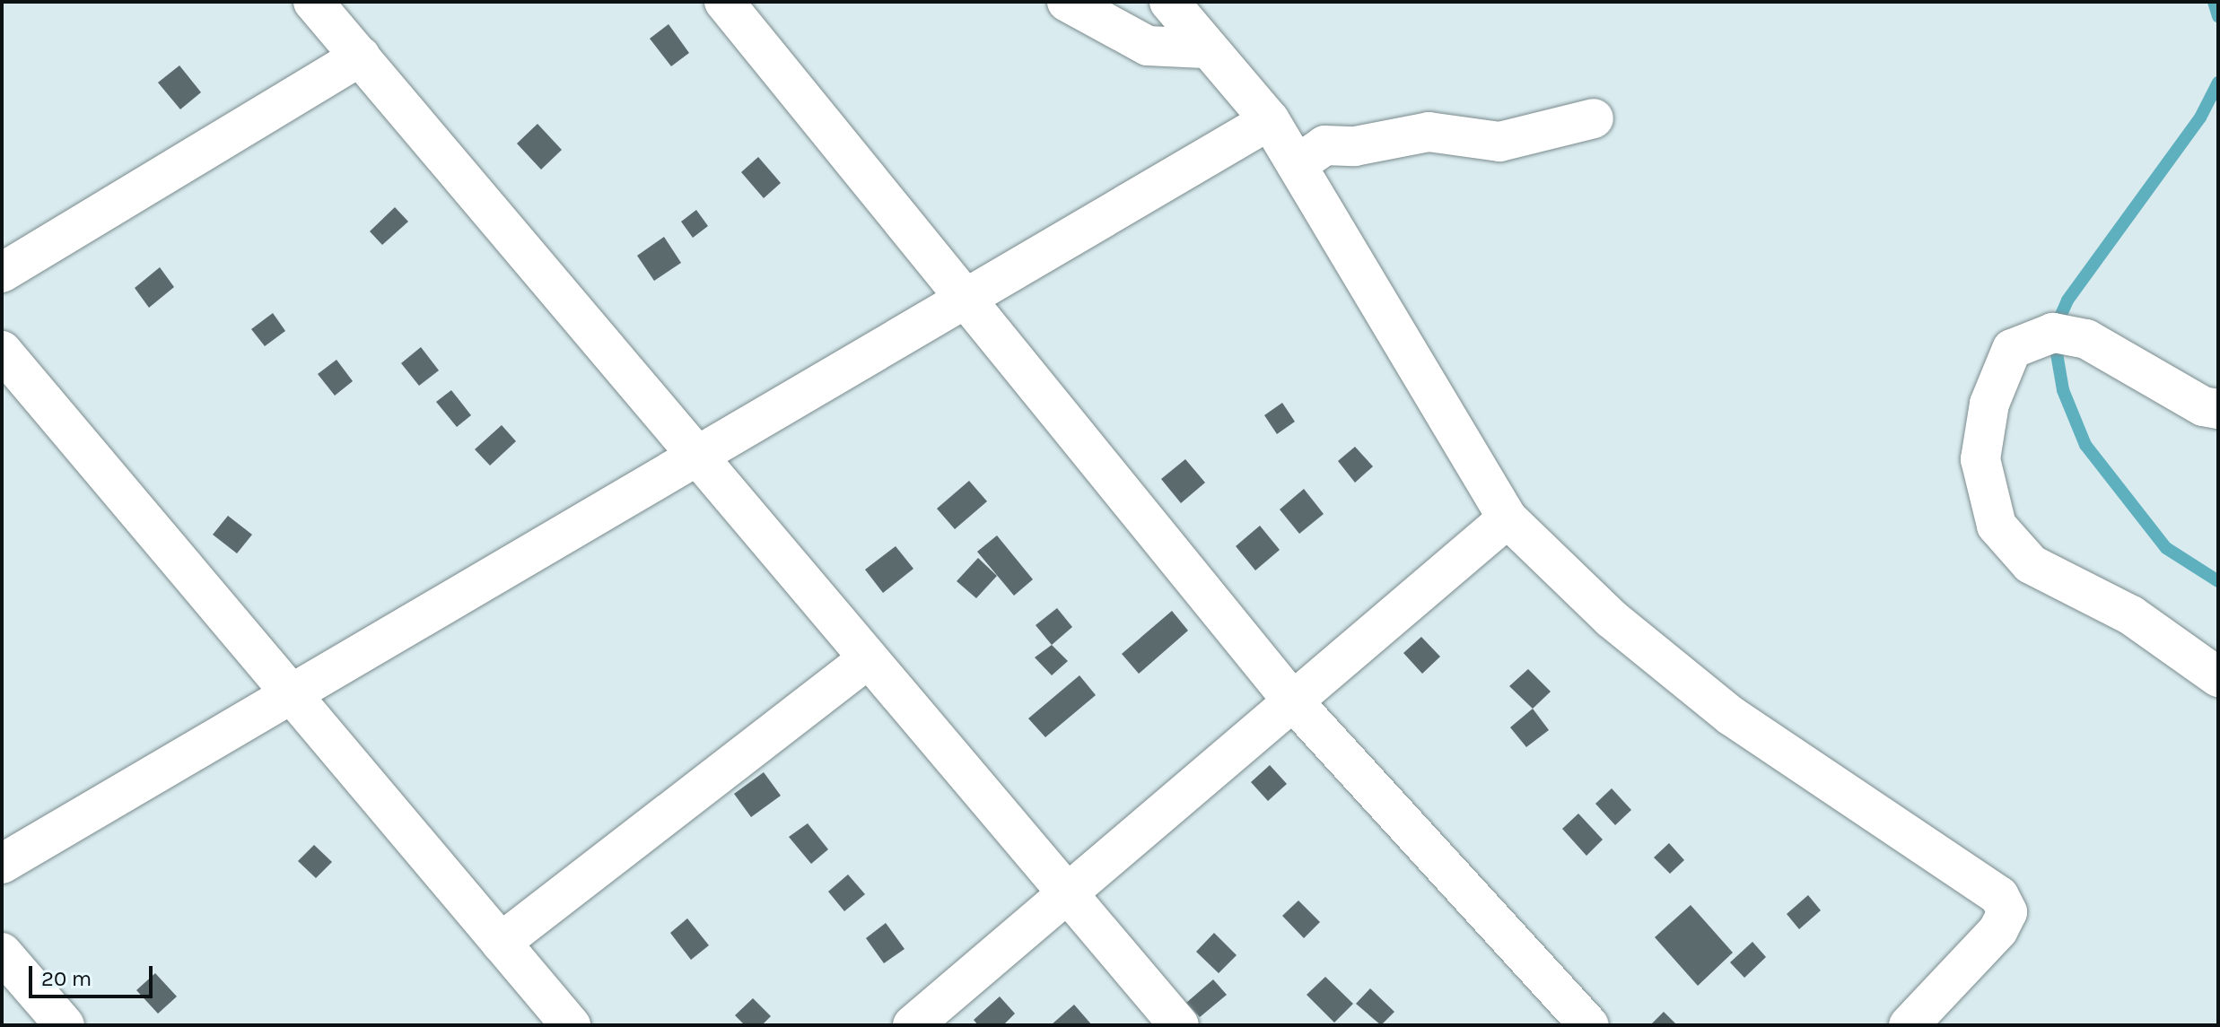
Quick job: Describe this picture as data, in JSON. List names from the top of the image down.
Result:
{
  "scale_bar": "20 m"
}
